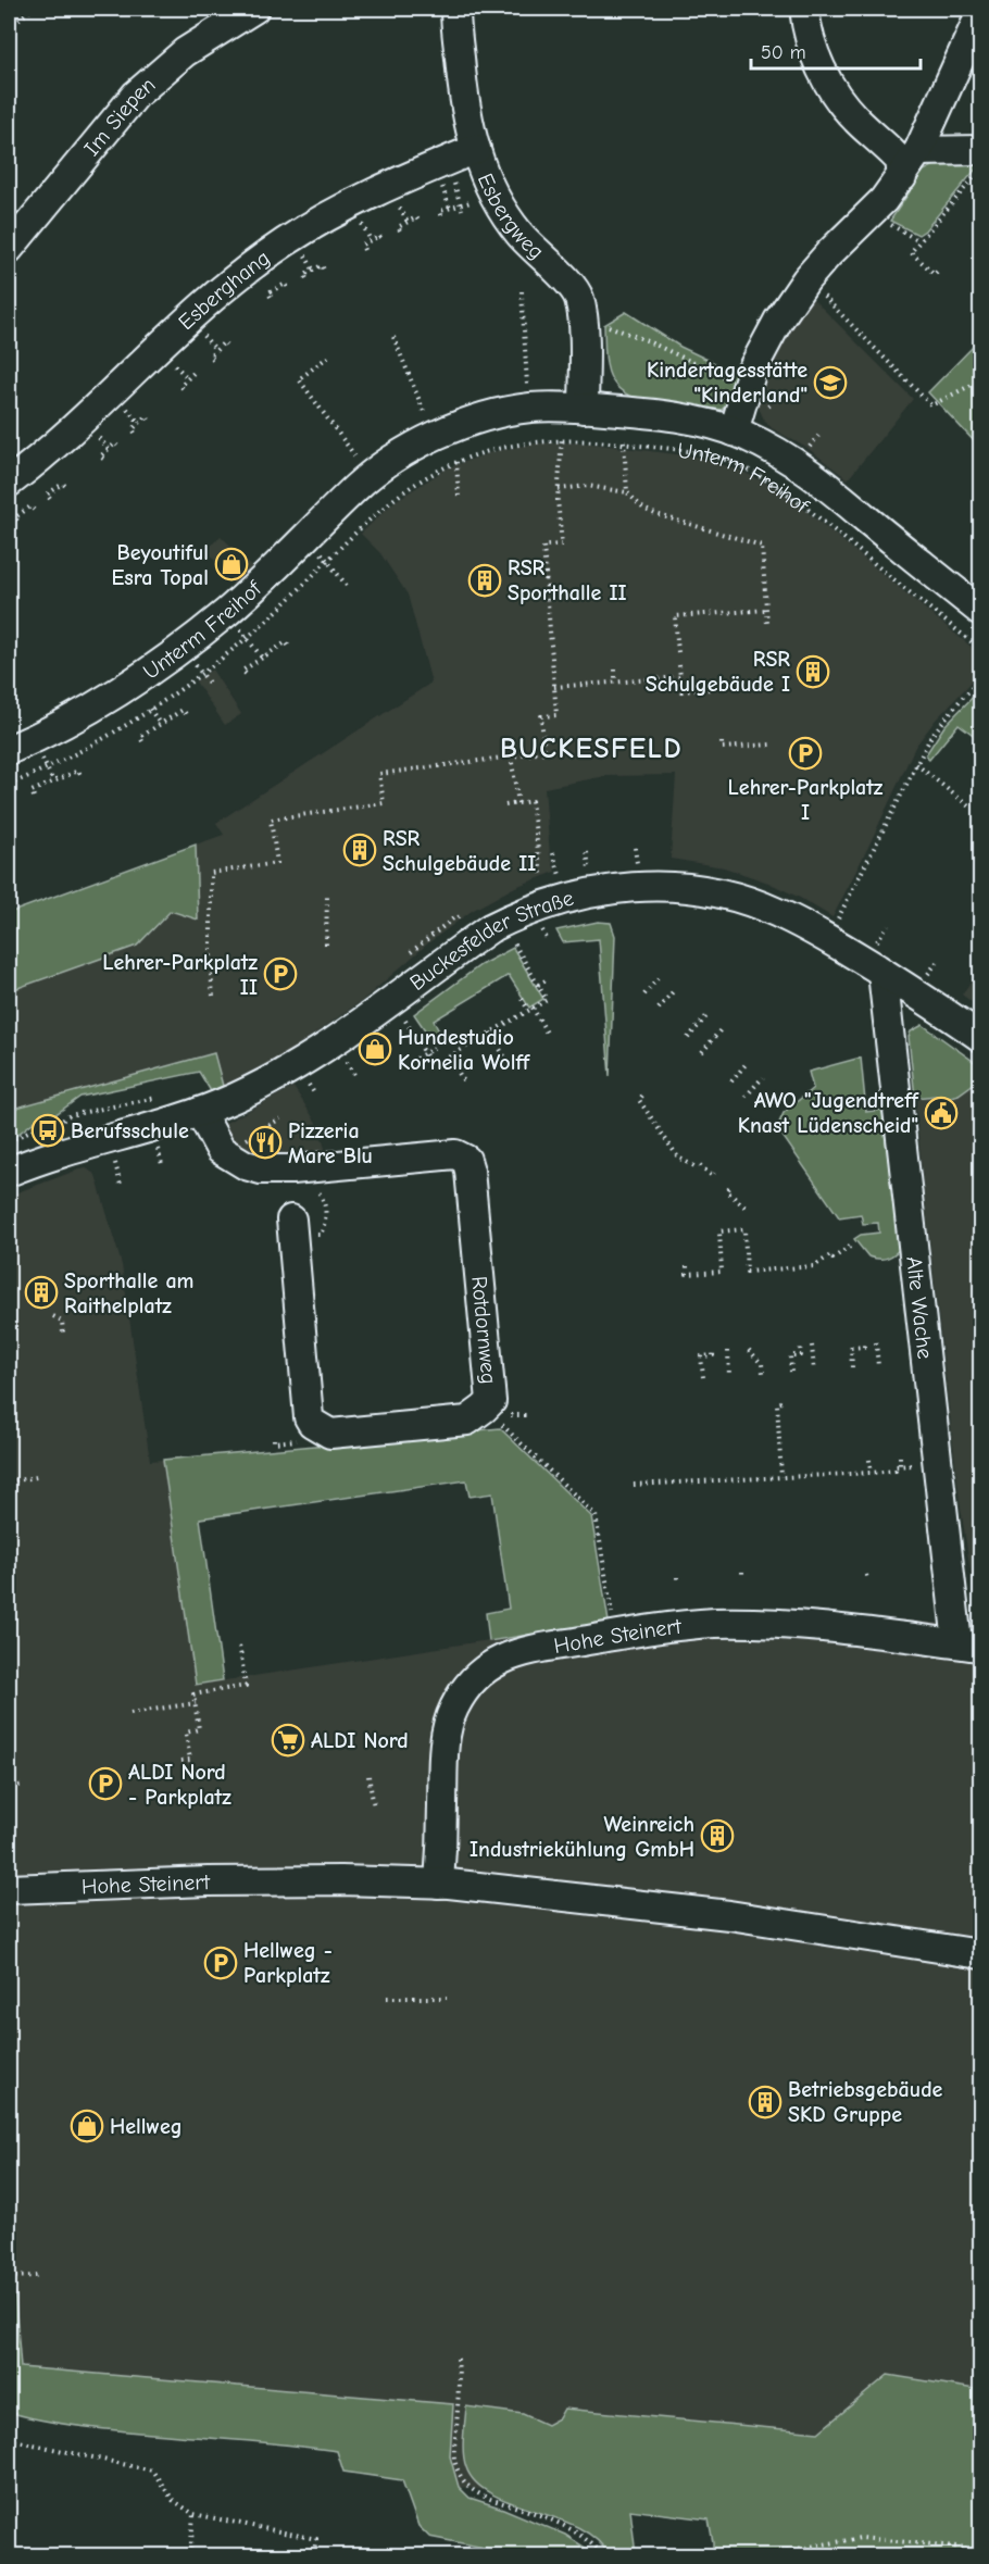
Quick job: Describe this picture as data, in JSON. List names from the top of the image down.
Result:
{
  "streets": {
    "street": [
      "Im Siepen",
      "Esbergweg",
      "Esberghang",
      "Unterm Freihof",
      "Buckesfelder Straße",
      "Alte Wache",
      "Rotdornweg",
      "Hohe Steinert"
    ]
  },
  "crossings": [
    ["Esbergweg", "Esberghang"],
    ["Esbergweg", "Unterm Freihof"],
    ["Buckesfelder Straße", "Alte Wache"],
    ["Buckesfelder Straße", "Rotdornweg"],
    ["Alte Wache", "Hohe Steinert"]
  ],
  "districts": ["BUCKESFELD"],
  "places": {
    "school or university": ["Kindertagesstätte \"Kinderland\""],
    "shop": ["Beyoutiful Esra Topal", "Hundestudio Kornelia Wolff", "Hellweg"],
    "building": [
      "RSR Sporthalle II",
      "RSR Schulgebäude I",
      "RSR Schulgebäude II",
      "Sporthalle am Raithelplatz",
      "Weinreich Industriekühlung GmbH",
      "Betriebsgebäude SKD Gruppe"
    ],
    "parking": [
      "Lehrer-Parkplatz I",
      "Lehrer-Parkplatz II",
      "ALDI Nord - Parkplatz",
      "Hellweg - Parkplatz"
    ],
    "public building": ["AWO \"Jugendtreff Knast Lüdenscheid\""],
    "bus stop": ["Berufsschule"],
    "restaurant": ["Pizzeria Mare Blu"],
    "supermarket": ["ALDI Nord"]
  },
  "scale_bar": "50 m"
}
